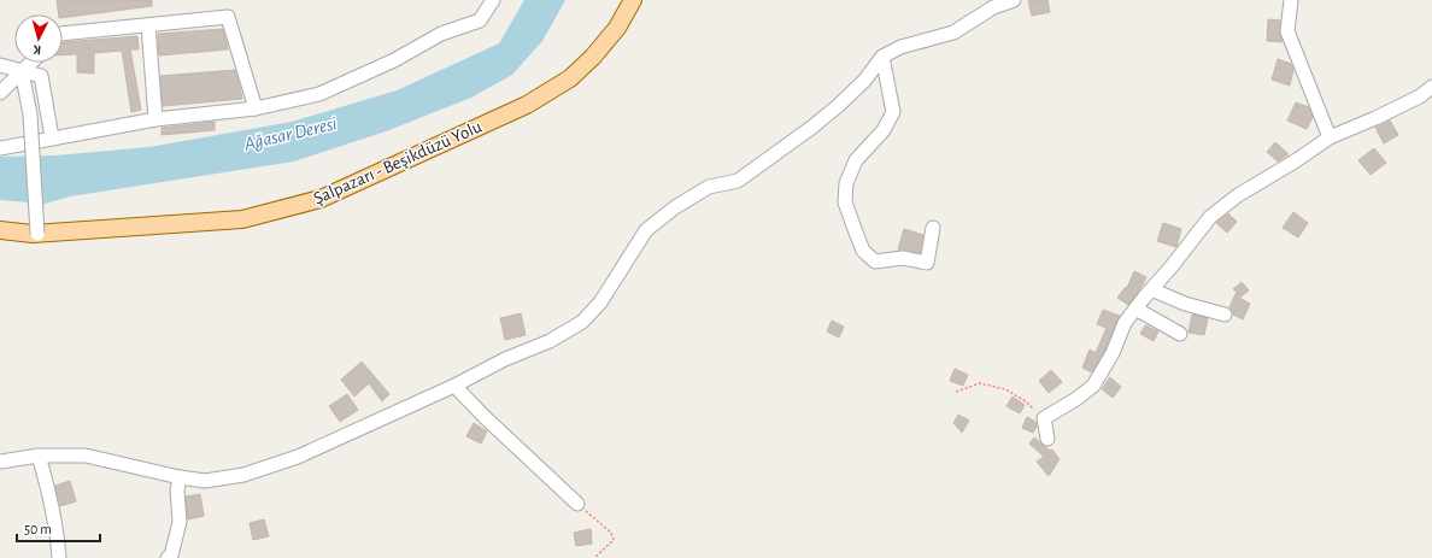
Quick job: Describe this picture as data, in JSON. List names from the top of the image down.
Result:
{
  "streets": {
    "main road": ["Şalpazarı - Beşikdüzü Yolu"]
  },
  "water": ["Ağasar Deresi"],
  "scale_bar": "50 m",
  "north": "bottom"
}
